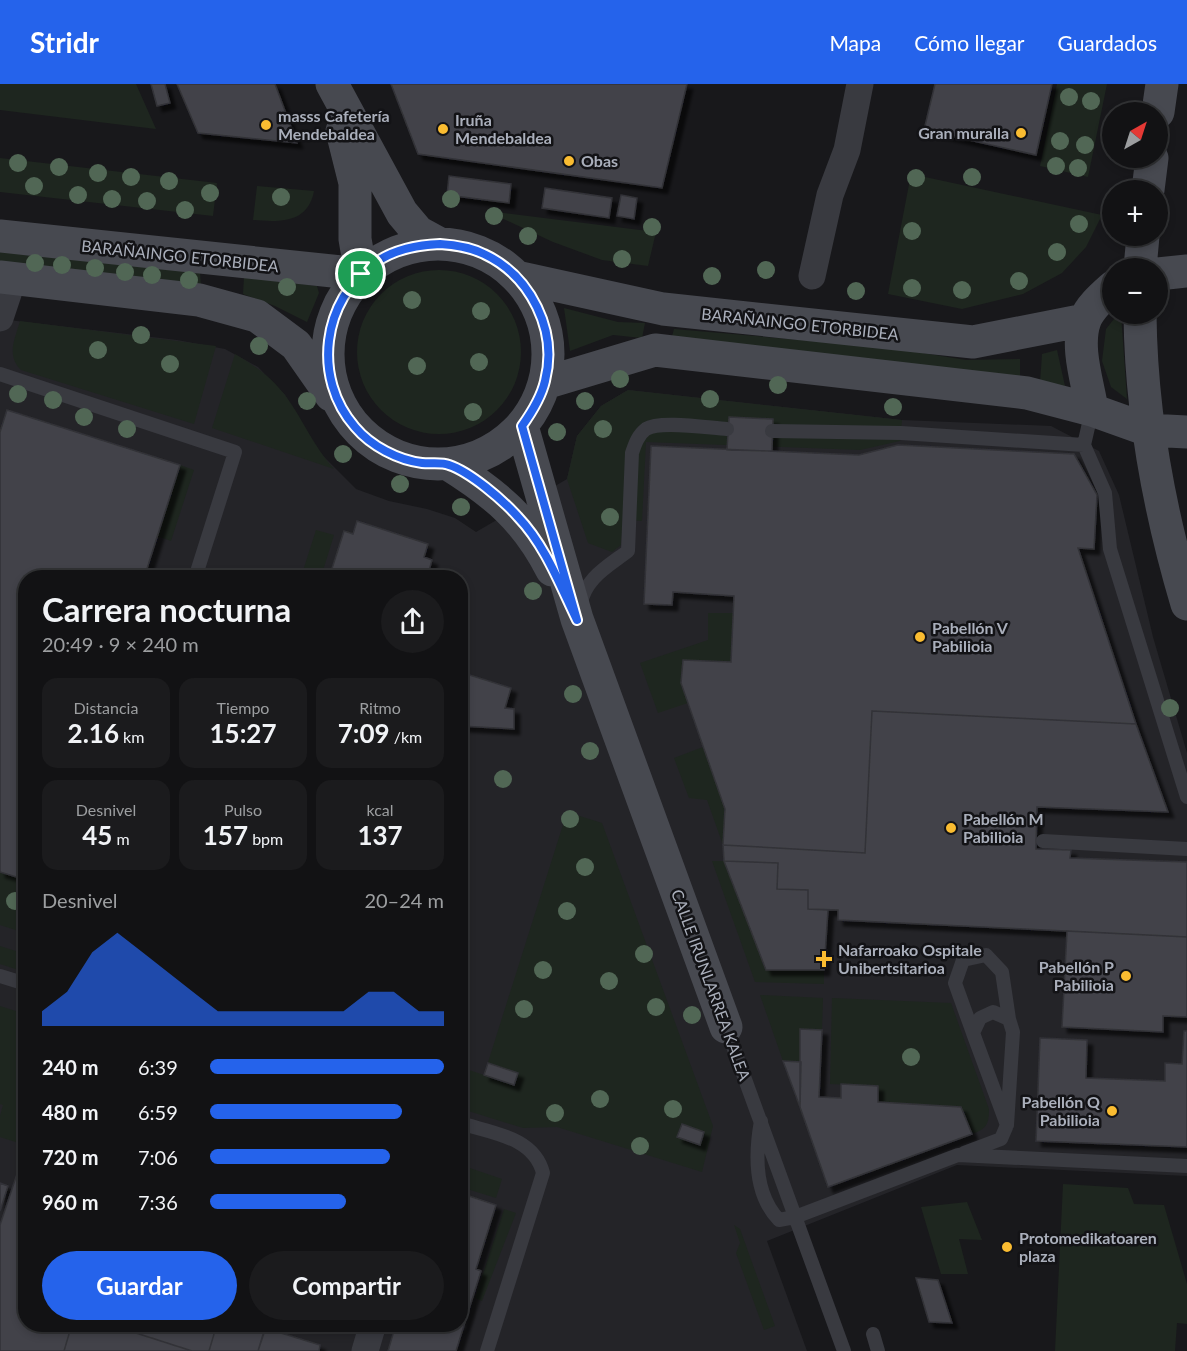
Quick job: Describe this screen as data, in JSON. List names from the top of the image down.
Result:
{
  "streets": {
    "main road": ["BARAÑAINGO ETORBIDEA", "CALLE IRUNLARREA KALEA"]
  },
  "places": {
    "other": [
      "masss Cafetería Mendebaldea",
      "Iruña Mendebaldea",
      "Gran muralla",
      "Obas",
      "Pabellón V Pabilioia",
      "Pabellón M Pabilioia",
      "Pabellón P Pabilioia",
      "Pabellón Q Pabilioia",
      "Protomedikatoaren plaza"
    ],
    "health": ["Nafarroako Ospitale Unibertsitarioa"]
  },
  "north": "top right",
  "page": {
    "header": "Stridr",
    "nav": ["Mapa", "Cómo llegar", "Guardados"],
    "map_buttons": ["+", "−"],
    "heading": ["Carrera nocturna", "20:49 · 9 × 240 m"],
    "stats": [
      ["Distancia", "2.16 km"],
      ["Tiempo", "15:27"],
      ["Ritmo", "7:09 /km"],
      ["Desnivel", "45 m"],
      ["Pulso", "157 bpm"],
      ["kcal", "137"]
    ],
    "chart": ["Desnivel", "20–24 m"],
    "list": [
      {
        "name": "240 m",
        "note": "6:39"
      },
      {
        "name": "480 m",
        "note": "6:59"
      },
      {
        "name": "720 m",
        "note": "7:06"
      },
      {
        "name": "960 m",
        "note": "7:36"
      }
    ],
    "buttons": ["Guardar", "Compartir"]
  }
}
